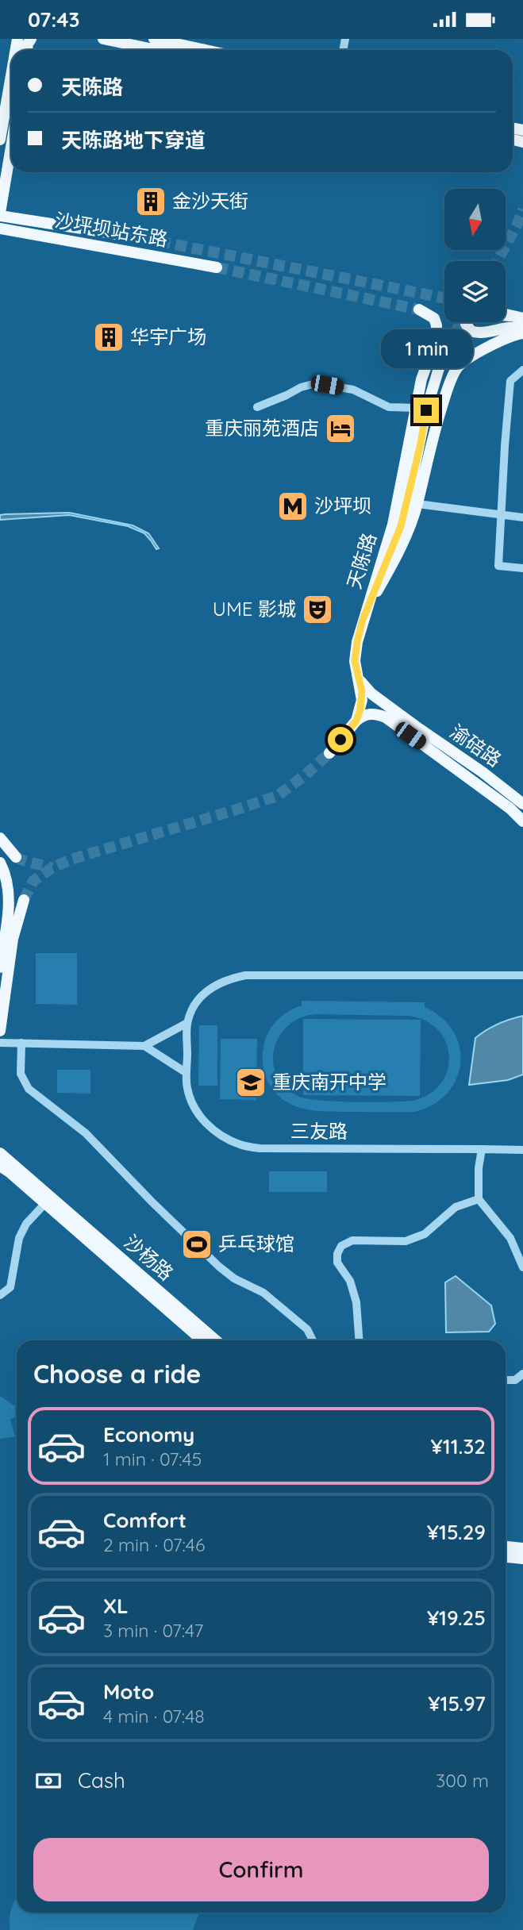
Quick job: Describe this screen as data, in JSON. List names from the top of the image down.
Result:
{
  "streets": {
    "main road": [
      "沙坪坝站东路",
      "天陈路",
      "渝碚路",
      "沙杨路"
    ],
    "street": ["三友路"]
  },
  "crossings": [
    ["天陈路", "渝碚路"]
  ],
  "places": {
    "building": ["金沙天街", "华宇广场"],
    "hotel": ["重庆丽苑酒店"],
    "metro station": ["沙坪坝"],
    "theatre": ["UME 影城"],
    "school or university": ["重庆南开中学"],
    "sports": ["乒乓球馆"]
  },
  "north": "bottom",
  "page": {
    "status": "07:43",
    "banner": ["天陈路", "天陈路地下穿道"],
    "bubble": "1 min",
    "heading": "Choose a ride",
    "list": [
      {
        "name": "Economy",
        "note": "1 min · 07:45",
        "value": "¥11.32"
      },
      {
        "name": "Comfort",
        "note": "2 min · 07:46",
        "value": "¥15.29"
      },
      {
        "name": "XL",
        "note": "3 min · 07:47",
        "value": "¥19.25"
      },
      {
        "name": "Moto",
        "note": "4 min · 07:48",
        "value": "¥15.97"
      }
    ],
    "pay": ["Cash", "300 m"],
    "buttons": "Confirm"
  }
}
